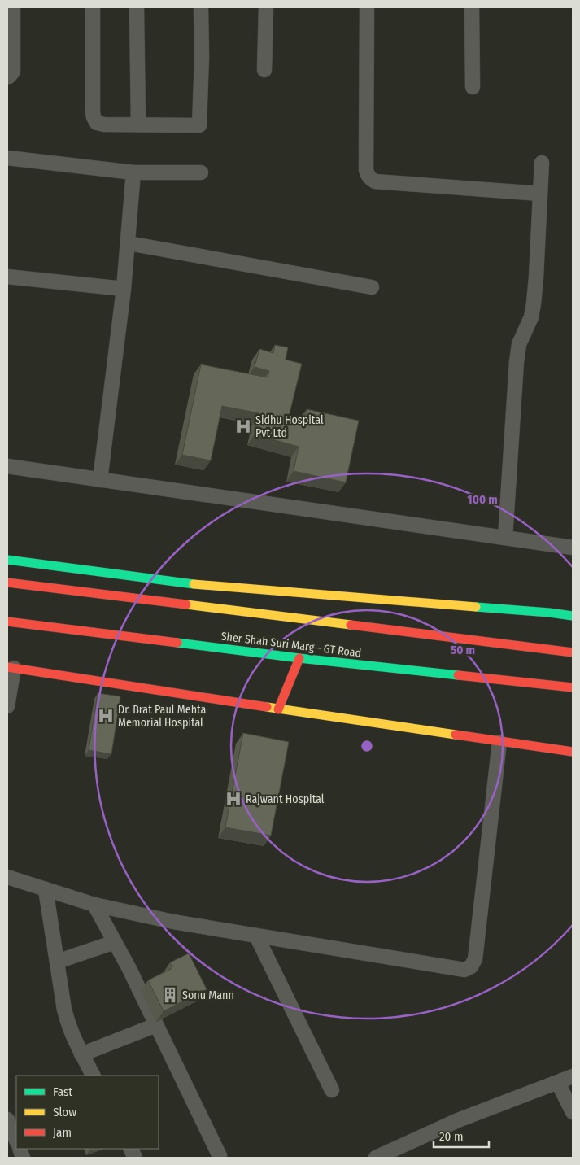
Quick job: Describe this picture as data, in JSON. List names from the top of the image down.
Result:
{
  "streets": {
    "main road": ["Sher Shah Suri Marg - GT Road"]
  },
  "places": {
    "hospital": ["Sidhu Hospital Pvt Ltd", "Dr. Brat Paul Mehta Memorial Hospital", "Rajwant Hospital"],
    "building": ["Sonu Mann"]
  },
  "legend": ["Fast", "Slow", "Jam"],
  "scale_bar": "20 m",
  "rings": ["100 m", "50 m"]
}
